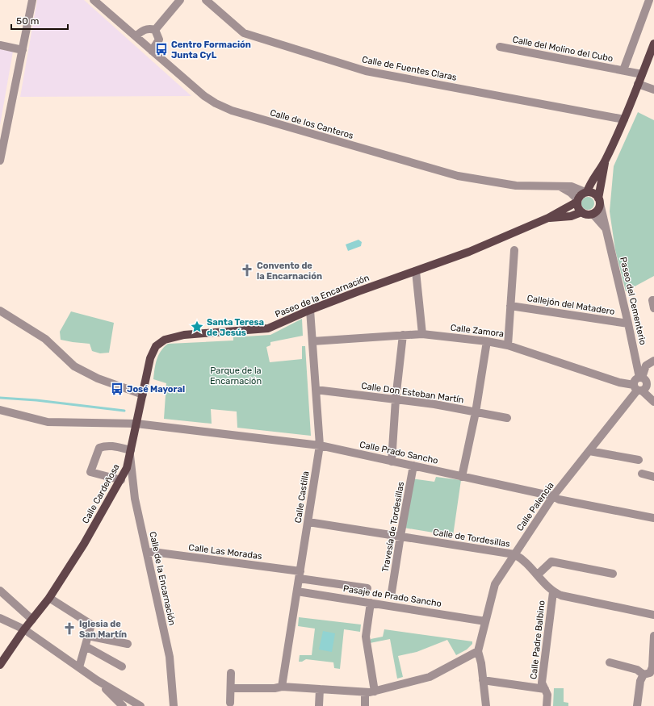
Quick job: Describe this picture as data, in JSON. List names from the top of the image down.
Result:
{
  "streets": {
    "main road": ["Paseo de la Encarnación", "Paseo del Cementerio", "Calle Cardeñosa"],
    "street": [
      "Calle del Molino del Cubo",
      "Calle de Fuentes Claras",
      "Calle de los Canteros",
      "Callejón del Matadero",
      "Calle Zamora",
      "Calle Don Esteban Martín",
      "Calle Prado Sancho",
      "Calle Castilla",
      "Calle Palencia",
      "Travesía de Tordesillas",
      "Calle de Tordesillas",
      "Calle Las Moradas",
      "Calle de la Encarnación",
      "Pasaje de Prado Sancho",
      "Calle Padre Balbino"
    ]
  },
  "crossings": [
    ["Calle del Molino del Cubo", "Paseo del Cementerio"],
    ["Calle de Fuentes Claras", "Paseo del Cementerio"],
    ["Calle de los Canteros", "Paseo de la Encarnación"],
    ["Calle de los Canteros", "Paseo del Cementerio"],
    ["Paseo de la Encarnación", "Paseo del Cementerio"],
    ["Paseo de la Encarnación", "Calle Prado Sancho"],
    ["Paseo de la Encarnación", "Calle Cardeñosa"],
    ["Paseo de la Encarnación", "Calle Castilla"],
    ["Paseo del Cementerio", "Callejón del Matadero"],
    ["Paseo del Cementerio", "Calle Zamora"],
    ["Paseo del Cementerio", "Calle Palencia"],
    ["Calle Zamora", "Calle Castilla"],
    ["Calle Zamora", "Calle Palencia"],
    ["Calle Don Esteban Martín", "Calle Castilla"],
    ["Calle Prado Sancho", "Calle Cardeñosa"],
    ["Calle Prado Sancho", "Calle Castilla"],
    ["Calle Prado Sancho", "Calle Palencia"],
    ["Calle Prado Sancho", "Travesía de Tordesillas"],
    ["Calle Cardeñosa", "Calle de la Encarnación"],
    ["Calle Castilla", "Calle de Tordesillas"],
    ["Calle Castilla", "Calle Las Moradas"],
    ["Calle Castilla", "Pasaje de Prado Sancho"],
    ["Calle Palencia", "Calle de Tordesillas"],
    ["Calle Palencia", "Pasaje de Prado Sancho"],
    ["Travesía de Tordesillas", "Calle de Tordesillas"],
    ["Calle de Tordesillas", "Calle Padre Balbino"],
    ["Calle Las Moradas", "Calle de la Encarnación"]
  ],
  "parks": ["Parque de la Encarnación"],
  "places": {
    "bus stop": ["Centro Formación Junta CyL", "José Mayoral"],
    "church": ["Convento de la Encarnación", "Iglesia de San Martín"],
    "place": ["Santa Teresa de Jesús"]
  },
  "scale_bar": "50 m"
}
